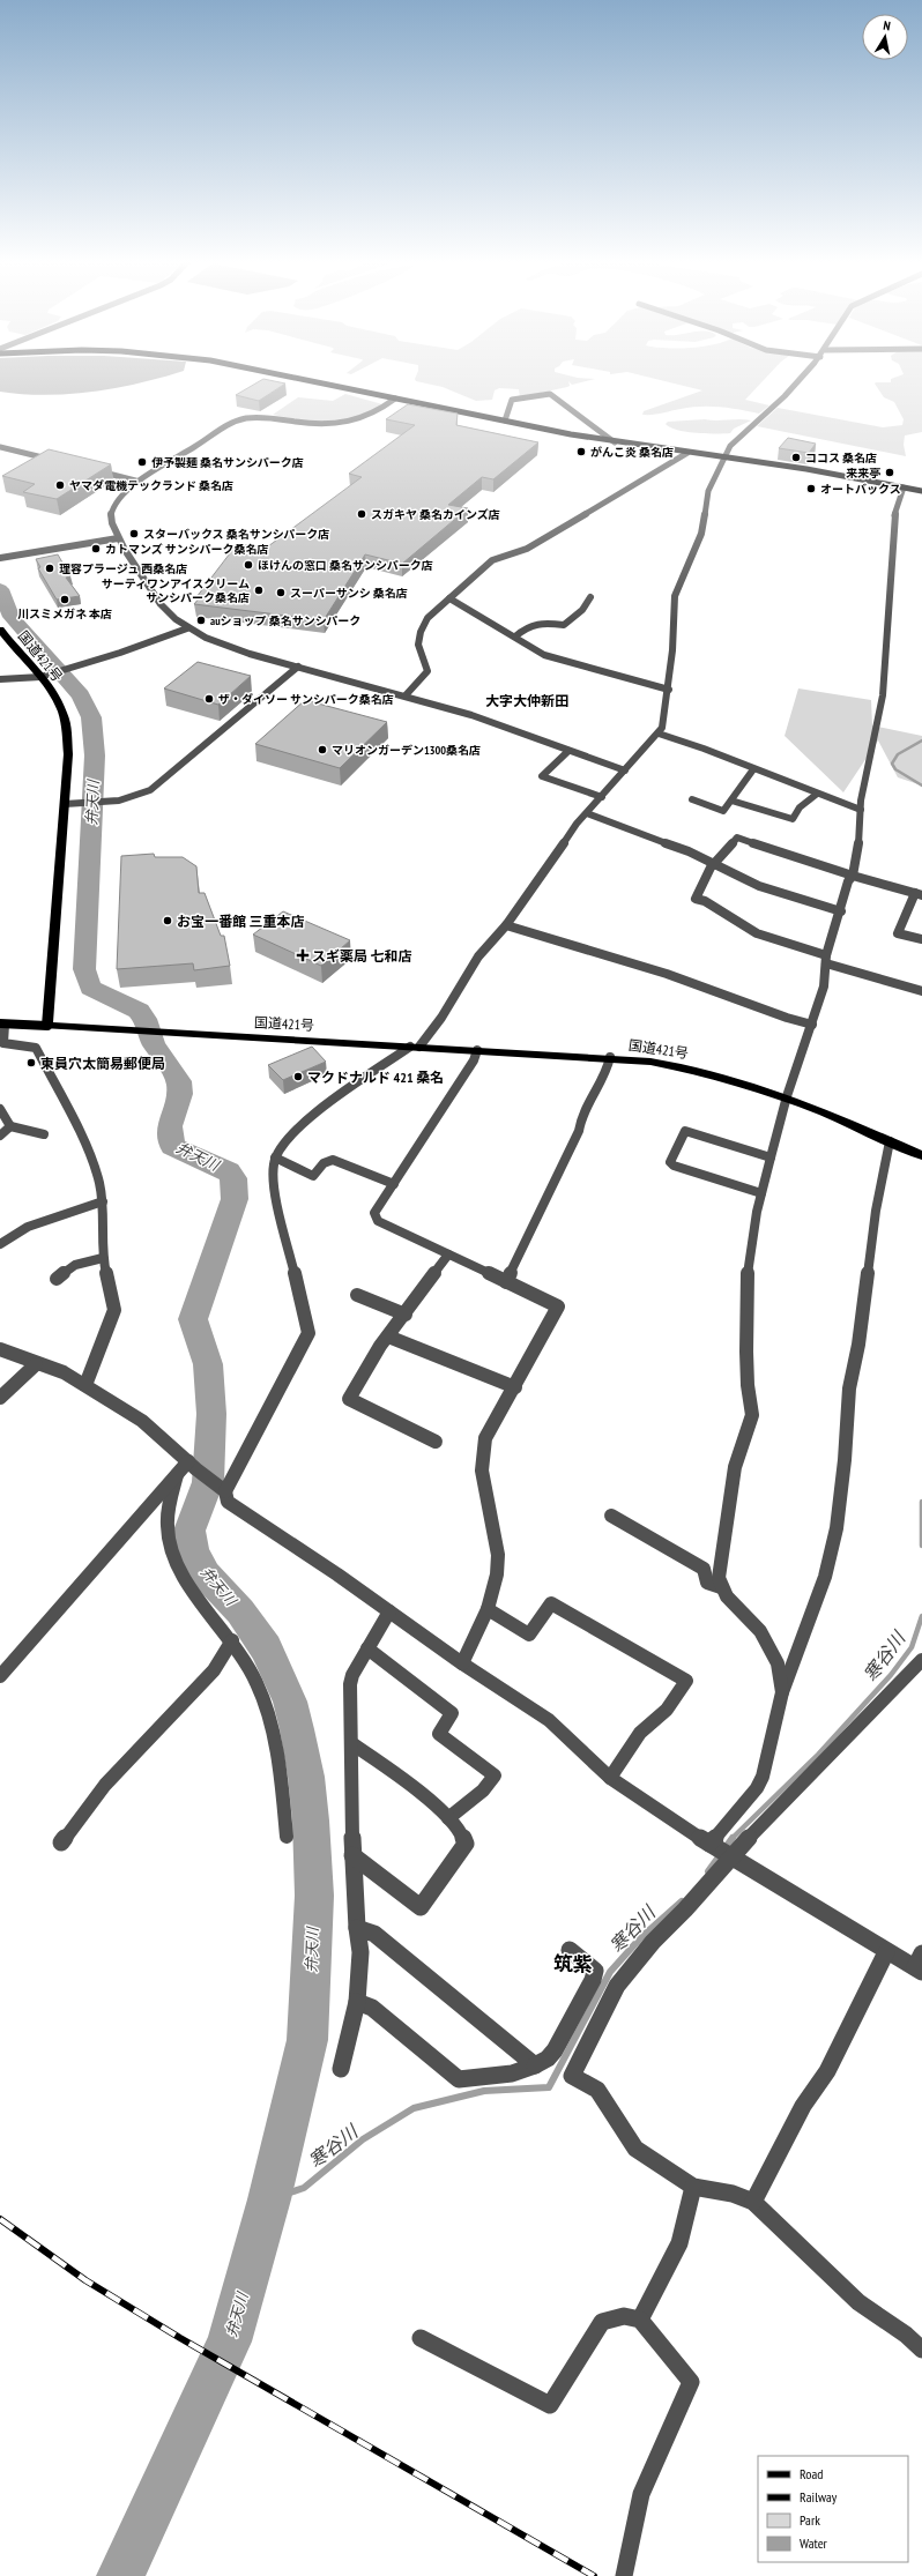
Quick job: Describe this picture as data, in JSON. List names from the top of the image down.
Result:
{
  "streets": {
    "highway": ["国道421号"]
  },
  "districts": ["大字大仲新田", "筑紫"],
  "water": ["弁天川", "寒谷川"],
  "places": {
    "other": [
      "がんこ炎 桑名店",
      "ココス 桑名店",
      "伊予製麺 桑名サンシパーク店",
      "来来亭",
      "ヤマダ電機テックランド 桑名店",
      "オートバックス",
      "スガキヤ 桑名カインズ店",
      "スターバックス 桑名サンシパーク店",
      "カトマンズ サンシパーク桑名店",
      "ほけんの窓口 桑名サンシパーク店",
      "理容プラージュ 西桑名店",
      "サーティワンアイスクリーム サンシパーク桑名店",
      "スーパーサンシ 桑名店",
      "川スミメガネ 本店",
      "auショップ 桑名サンシパーク",
      "ザ・ダイソー サンシパーク桑名店",
      "マリオンガーデン1300桑名店",
      "お宝一番館 三重本店",
      "東員穴太簡易郵便局",
      "マクドナルド 421 桑名"
    ],
    "health": ["スギ薬局 七和店"]
  },
  "legend": [
    "Road",
    "Railway",
    "Park",
    "Water"
  ],
  "north": "top"
}
